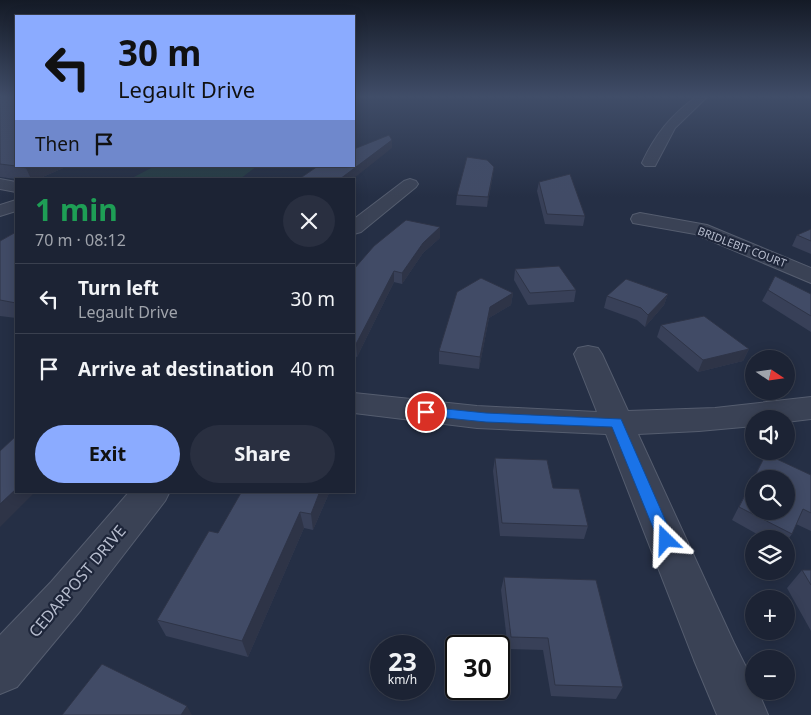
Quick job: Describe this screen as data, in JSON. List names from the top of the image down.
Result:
{
  "streets": {
    "street": ["BRIDLEBIT COURT", "CEDARPOST DRIVE"]
  },
  "north": "right",
  "page": {
    "turn": ["30 m", "Legault Drive"],
    "then": "Then",
    "heading": ["1 min", "70 m · 08:12"],
    "list": [
      {
        "name": "Turn left",
        "note": "Legault Drive",
        "value": "30 m"
      },
      {
        "name": "Arrive at destination",
        "value": "40 m"
      }
    ],
    "map_buttons": ["+", "−"],
    "buttons": ["Exit", "Share"],
    "speed": "23 km/h",
    "limit": "30"
  }
}
